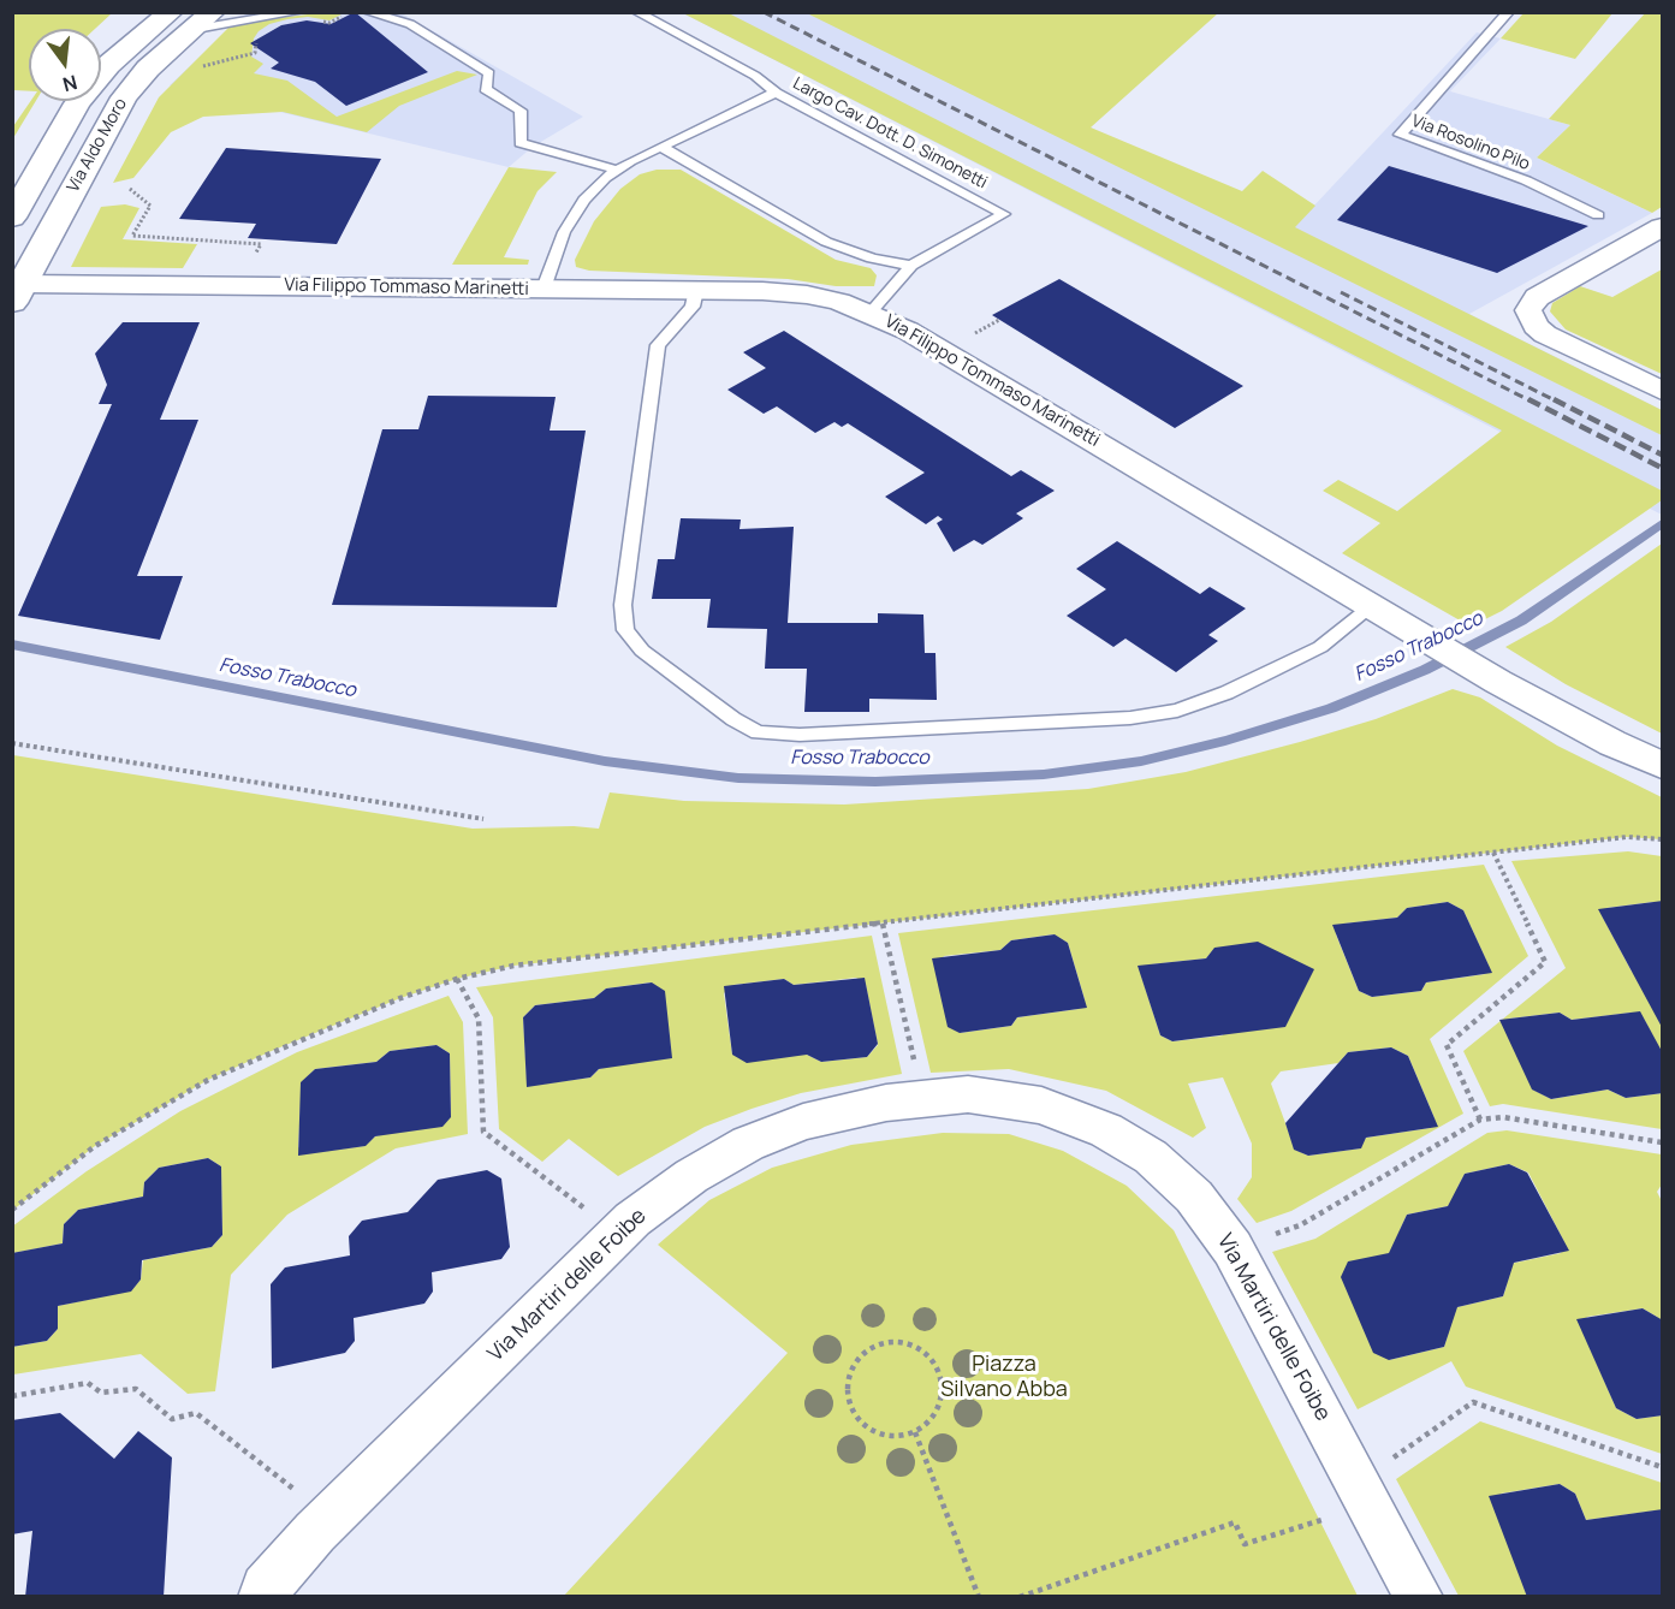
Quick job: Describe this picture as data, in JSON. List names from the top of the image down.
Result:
{
  "streets": {
    "street": ["Via Aldo Moro", "Via Filippo Tommaso Marinetti", "Via Martiri delle Foibe"],
    "lane": ["Largo Cav. Dott. D. Simonetti", "Via Rosolino Pilo"]
  },
  "crossings": [
    ["Largo Cav. Dott. D. Simonetti", "Via Filippo Tommaso Marinetti"],
    ["Via Aldo Moro", "Via Filippo Tommaso Marinetti"]
  ],
  "water": ["Fosso Trabocco"],
  "parks": ["Piazza Silvano Abba"],
  "north": "bottom"
}
